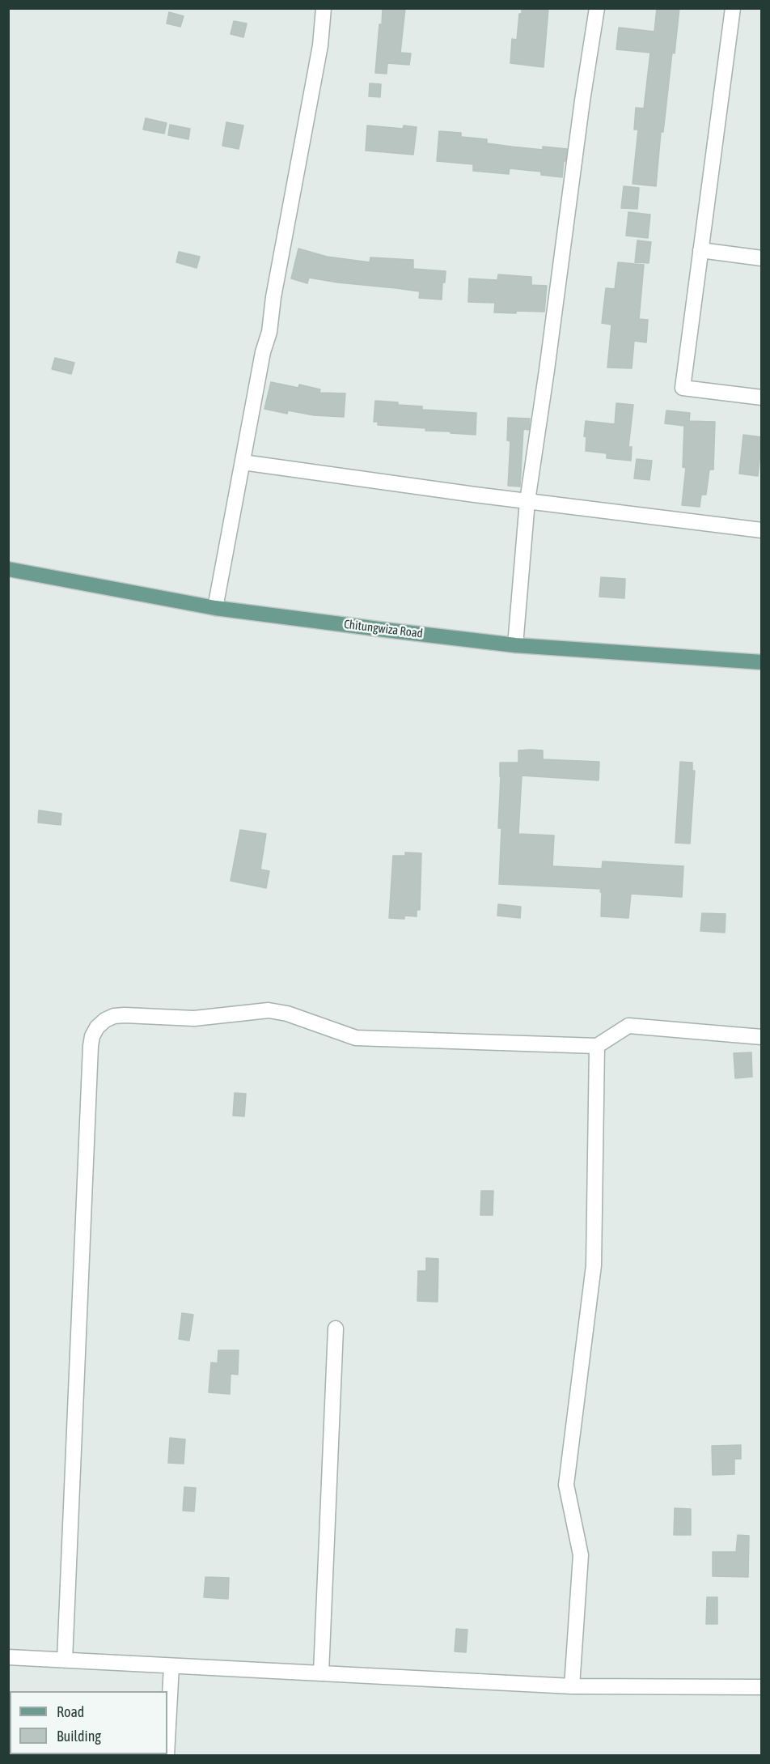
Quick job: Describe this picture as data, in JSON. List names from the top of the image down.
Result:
{
  "streets": {
    "main road": ["Chitungwiza Road"]
  },
  "legend": ["Road", "Building"]
}
